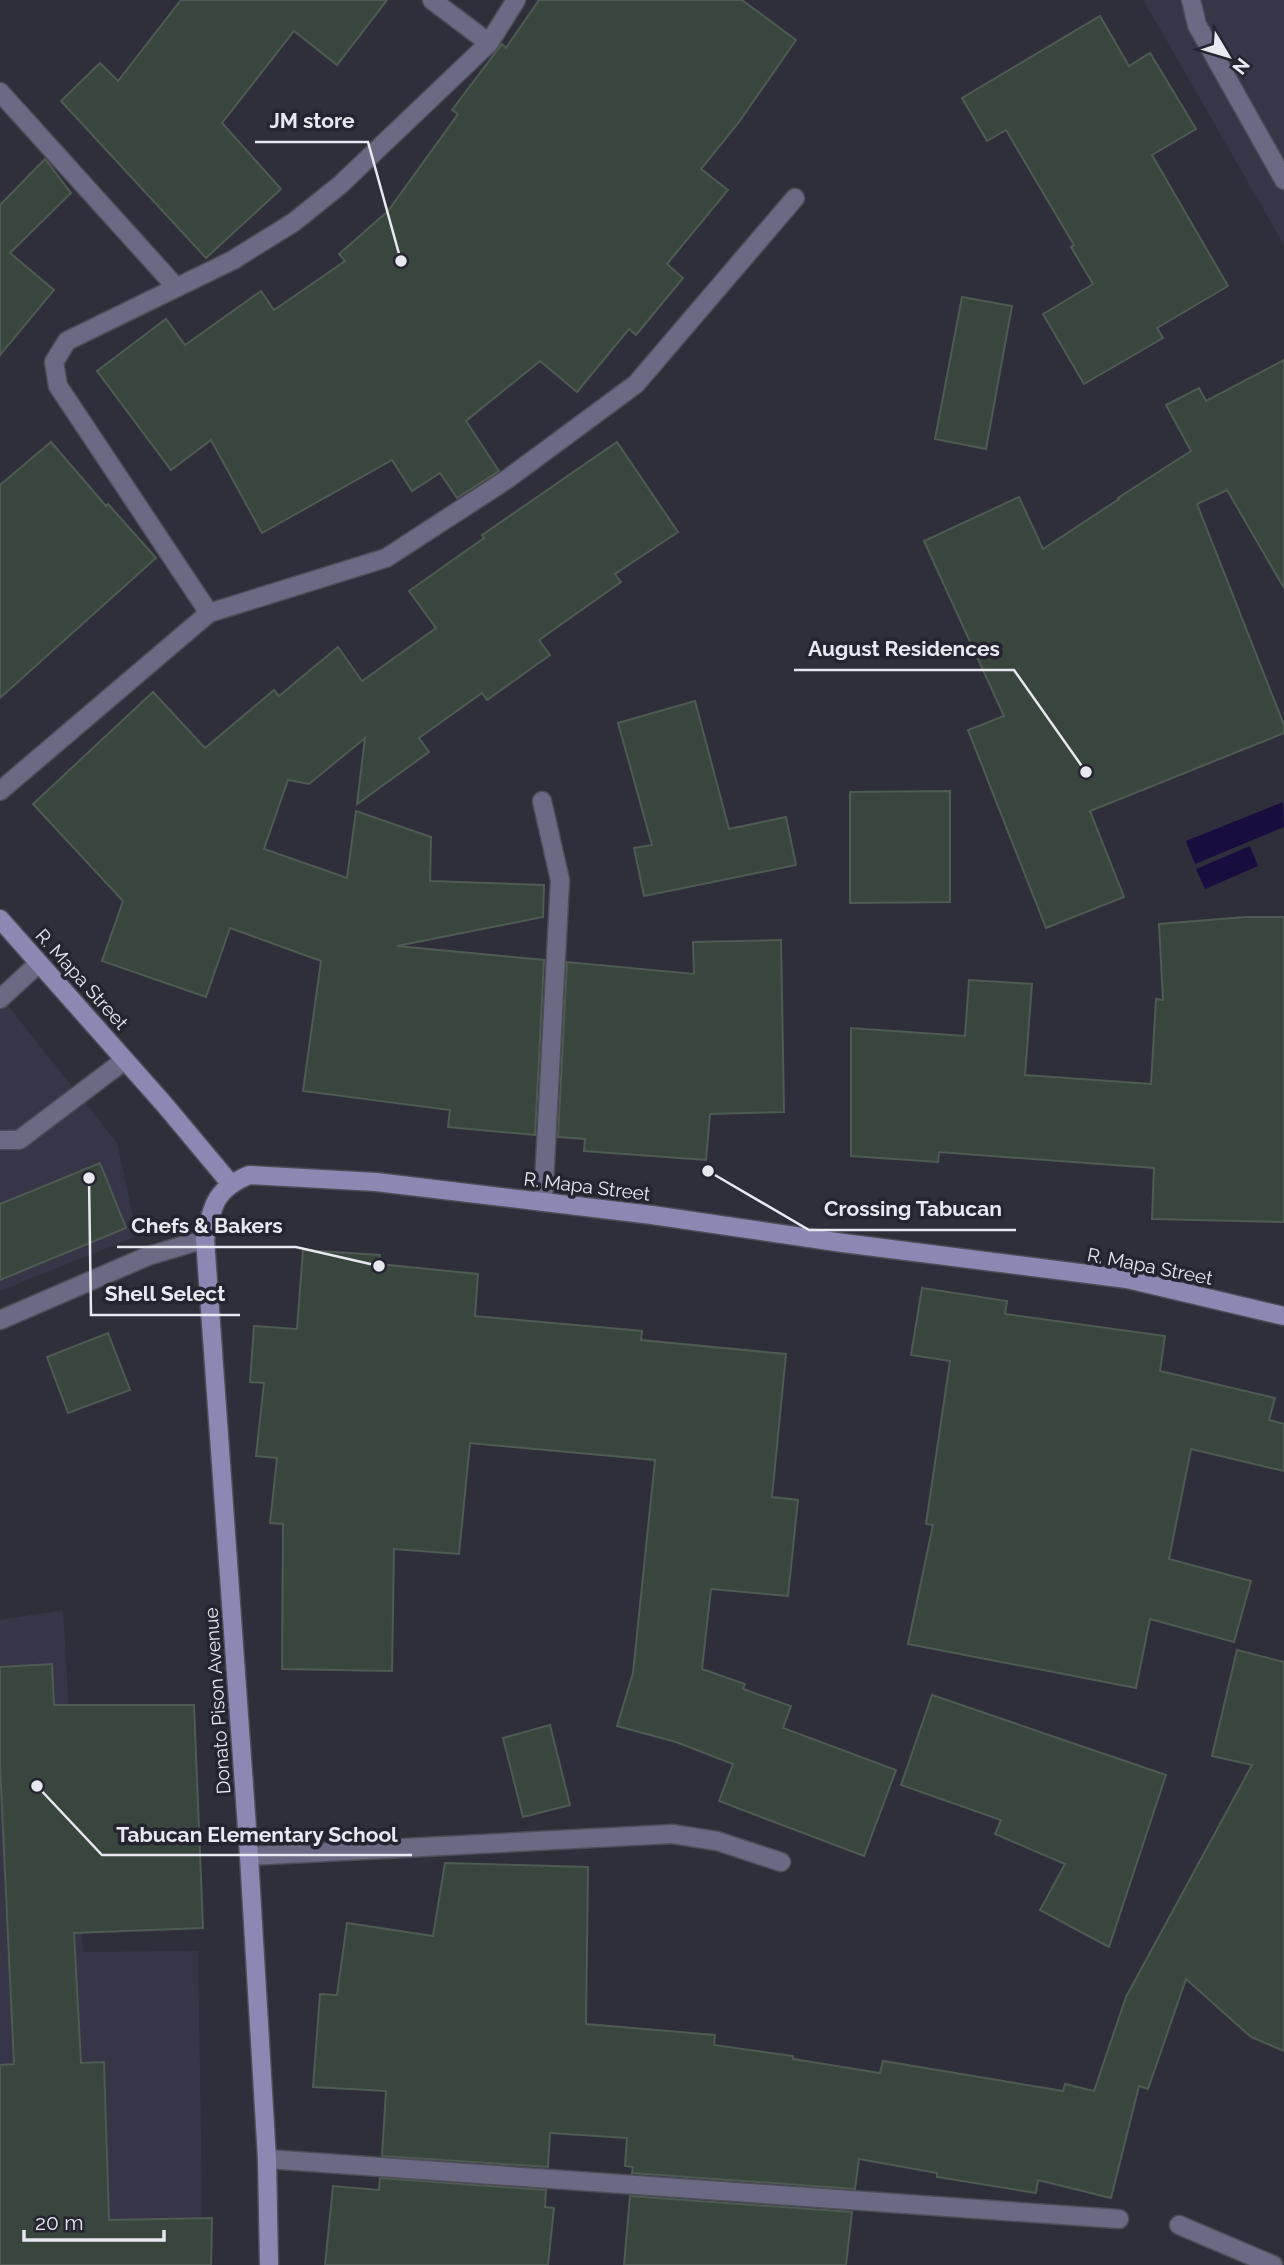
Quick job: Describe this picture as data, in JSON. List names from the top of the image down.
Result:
{
  "streets": {
    "main road": ["R. Mapa Street", "Donato Pison Avenue"]
  },
  "crossings": [
    ["R. Mapa Street", "Donato Pison Avenue"]
  ],
  "places": [
    "JM store",
    "August Residences",
    "Crossing Tabucan",
    "Shell Select",
    "Chefs & Bakers",
    "Tabucan Elementary School"
  ],
  "scale_bar": "20 m",
  "north": "bottom right"
}
